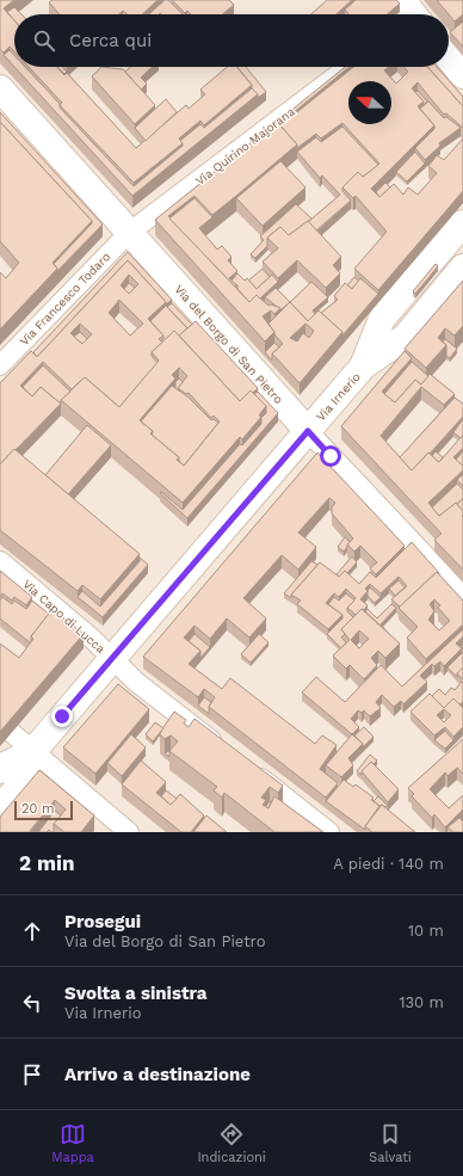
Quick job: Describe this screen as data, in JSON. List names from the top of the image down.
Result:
{
  "streets": {
    "street": [
      "Via Quirino Majorana",
      "Via Francesco Todaro",
      "Via del Borgo di San Pietro",
      "Via Irnerio",
      "Via Capo di Lucca"
    ]
  },
  "crossings": [
    ["Via Quirino Majorana", "Via Francesco Todaro"],
    ["Via Quirino Majorana", "Via del Borgo di San Pietro"],
    ["Via Francesco Todaro", "Via del Borgo di San Pietro"],
    ["Via del Borgo di San Pietro", "Via Irnerio"],
    ["Via Irnerio", "Via Capo di Lucca"]
  ],
  "scale_bar": "20 m",
  "north": "left",
  "page": {
    "search": "Cerca qui",
    "scale": "20 m",
    "heading": ["2 min", "A piedi · 140 m"],
    "list": [
      ["Prosegui", "Via del Borgo di San Pietro", "10 m"],
      ["Svolta a sinistra", "Via Irnerio", "130 m"],
      "Arrivo a destinazione"
    ],
    "nav": ["Mappa", "Indicazioni", "Salvati"]
  }
}
